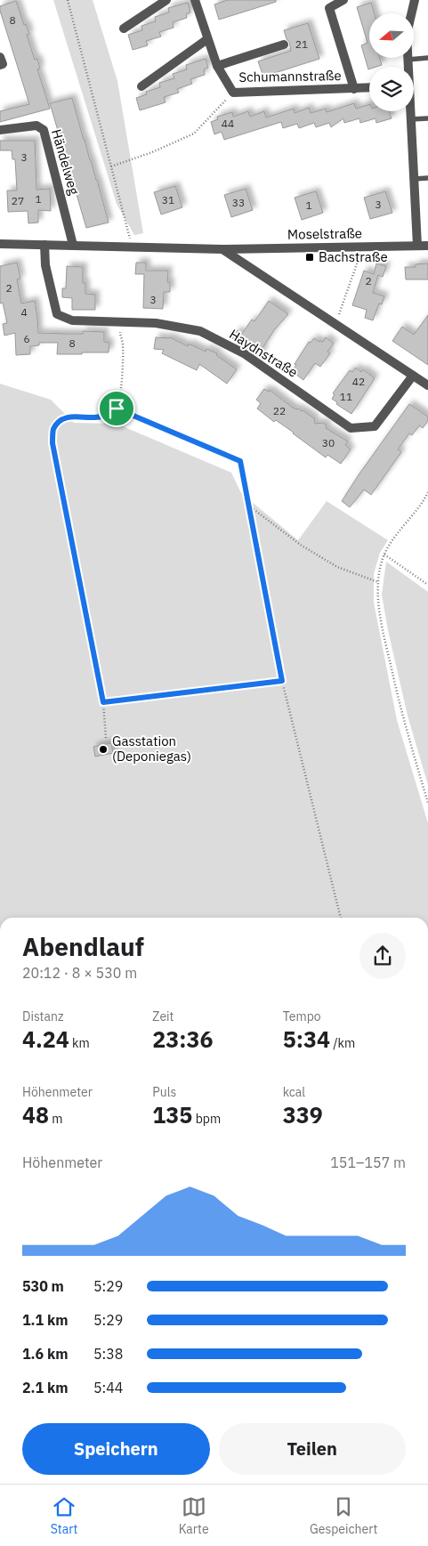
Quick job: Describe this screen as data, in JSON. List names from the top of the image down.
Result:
{
  "streets": {
    "street": [
      "Schumannstraße",
      "Händelweg",
      "Moselstraße",
      "Haydnstraße"
    ]
  },
  "places": {
    "transit": ["Bachstraße"],
    "other": ["Gasstation (Deponiegas)"]
  },
  "house_numbers": [
    "8",
    "21",
    "44",
    "3",
    "1",
    "31",
    "27",
    "33",
    "3",
    "1",
    "2",
    "2",
    "3",
    "4",
    "6",
    "8",
    "42",
    "11",
    "22",
    "30"
  ],
  "north": "left",
  "page": {
    "heading": ["Abendlauf", "20:12 · 8 × 530 m"],
    "stats": [
      ["Distanz", "4.24 km"],
      ["Zeit", "23:36"],
      ["Tempo", "5:34 /km"],
      ["Höhenmeter", "48 m"],
      ["Puls", "135 bpm"],
      ["kcal", "339"]
    ],
    "chart": ["Höhenmeter", "151–157 m"],
    "list": [
      {
        "name": "530 m",
        "note": "5:29"
      },
      {
        "name": "1.1 km",
        "note": "5:29"
      },
      {
        "name": "1.6 km",
        "note": "5:38"
      },
      {
        "name": "2.1 km",
        "note": "5:44"
      }
    ],
    "buttons": ["Speichern", "Teilen"],
    "tabs": ["Start", "Karte", "Gespeichert"]
  }
}
